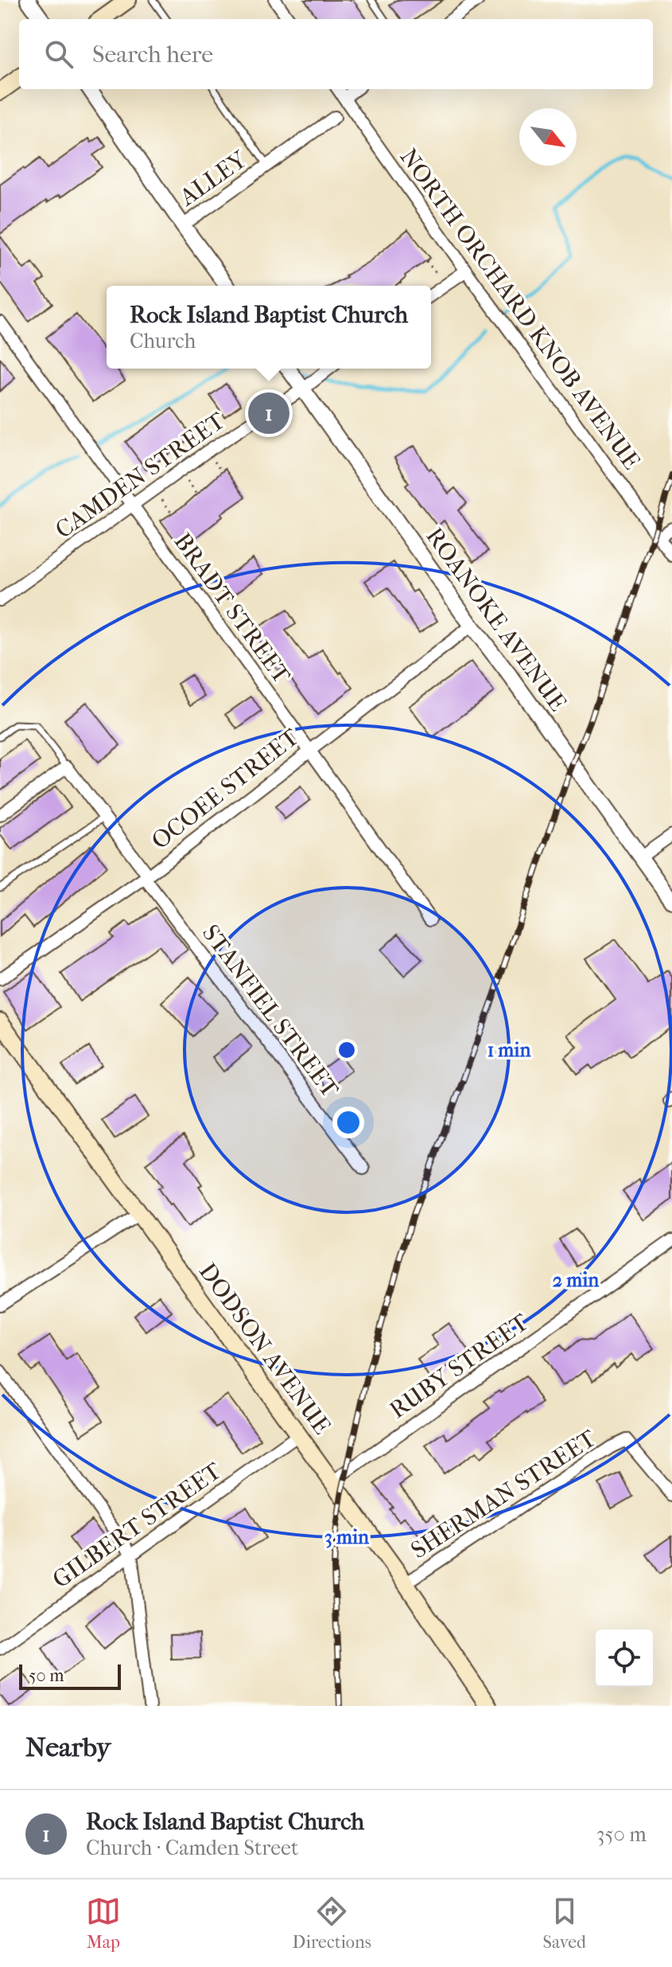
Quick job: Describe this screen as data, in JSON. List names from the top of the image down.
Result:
{
  "streets": {
    "main road": ["DODSON AVENUE"],
    "street": [
      "ALLEY",
      "NORTH ORCHARD KNOB AVENUE",
      "CAMDEN STREET",
      "BRADT STREET",
      "ROANOKE AVENUE",
      "OCOEE STREET",
      "STANFIEL STREET",
      "RUBY STREET",
      "SHERMAN STREET",
      "GILBERT STREET"
    ]
  },
  "crossings": [
    ["CAMDEN STREET", "BRADT STREET"],
    ["CAMDEN STREET", "ROANOKE AVENUE"],
    ["BRADT STREET", "OCOEE STREET"],
    ["ROANOKE AVENUE", "OCOEE STREET"],
    ["OCOEE STREET", "STANFIEL STREET"],
    ["DODSON AVENUE", "RUBY STREET"],
    ["DODSON AVENUE", "SHERMAN STREET"],
    ["DODSON AVENUE", "GILBERT STREET"]
  ],
  "scale_bar": "50 m",
  "north": "bottom right",
  "page": {
    "search": "Search here",
    "popup": ["Rock Island Baptist Church", "Church"],
    "pins": "1",
    "scale": "50 m",
    "heading": "Nearby",
    "list": [
      {
        "mark": "1",
        "name": "Rock Island Baptist Church",
        "note": "Church · Camden Street",
        "value": "350 m"
      }
    ],
    "nav": ["Map", "Directions", "Saved"]
  },
  "rings": ["1 min", "2 min", "3 min"]
}
